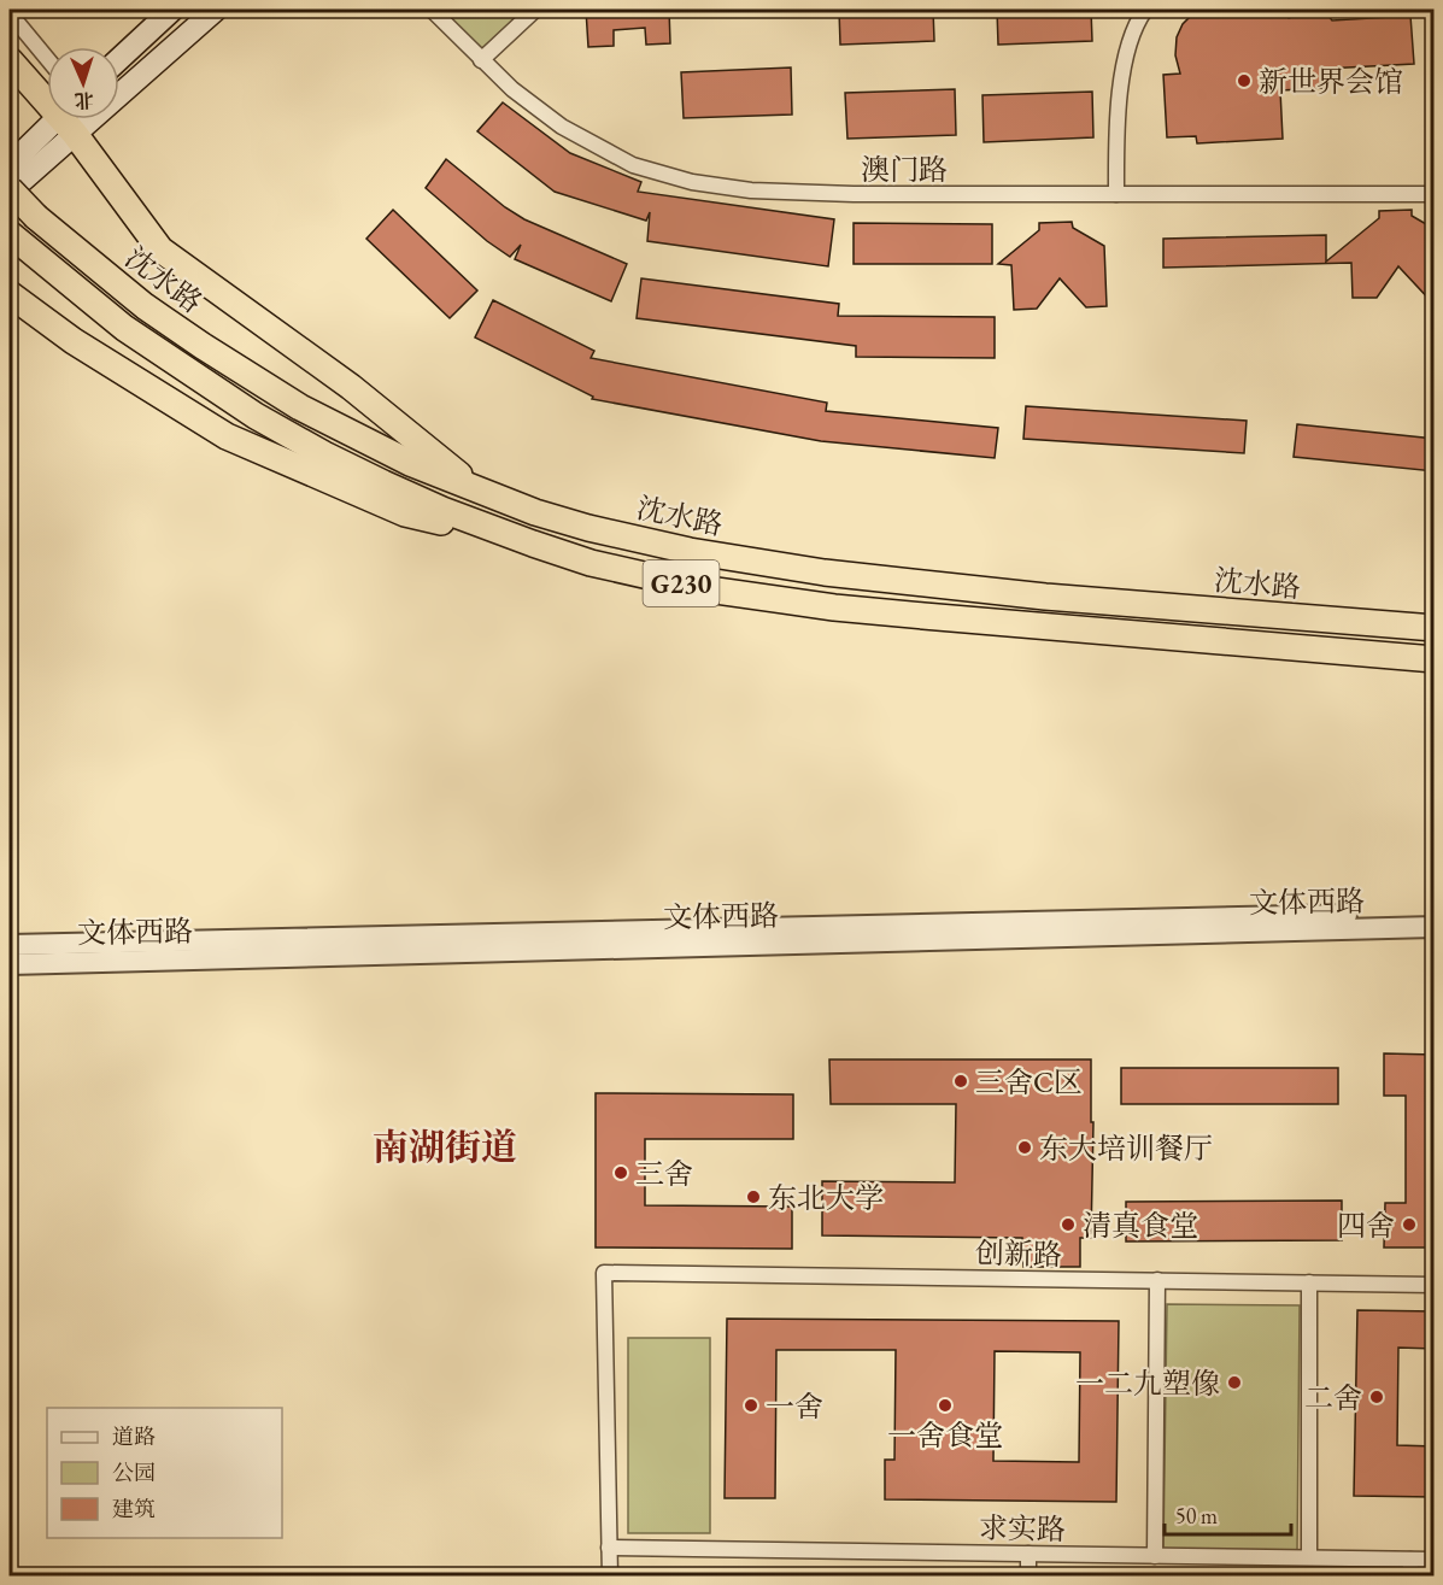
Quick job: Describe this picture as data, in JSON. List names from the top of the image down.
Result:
{
  "streets": {
    "highway": ["沈水路", "G230"],
    "street": [
      "澳门路",
      "文体西路",
      "创新路",
      "求实路"
    ]
  },
  "crossings": [
    ["创新路", "求实路"]
  ],
  "districts": ["南湖街道"],
  "places": [
    "新世界会馆",
    "三舍C区",
    "东大培训餐厅",
    "三舍",
    "东北大学",
    "清真食堂",
    "四舍",
    "一二九塑像",
    "二舍",
    "一舍",
    "一舍食堂"
  ],
  "legend": ["道路", "公园", "建筑"],
  "scale_bar": "50 m",
  "north": "bottom"
}
